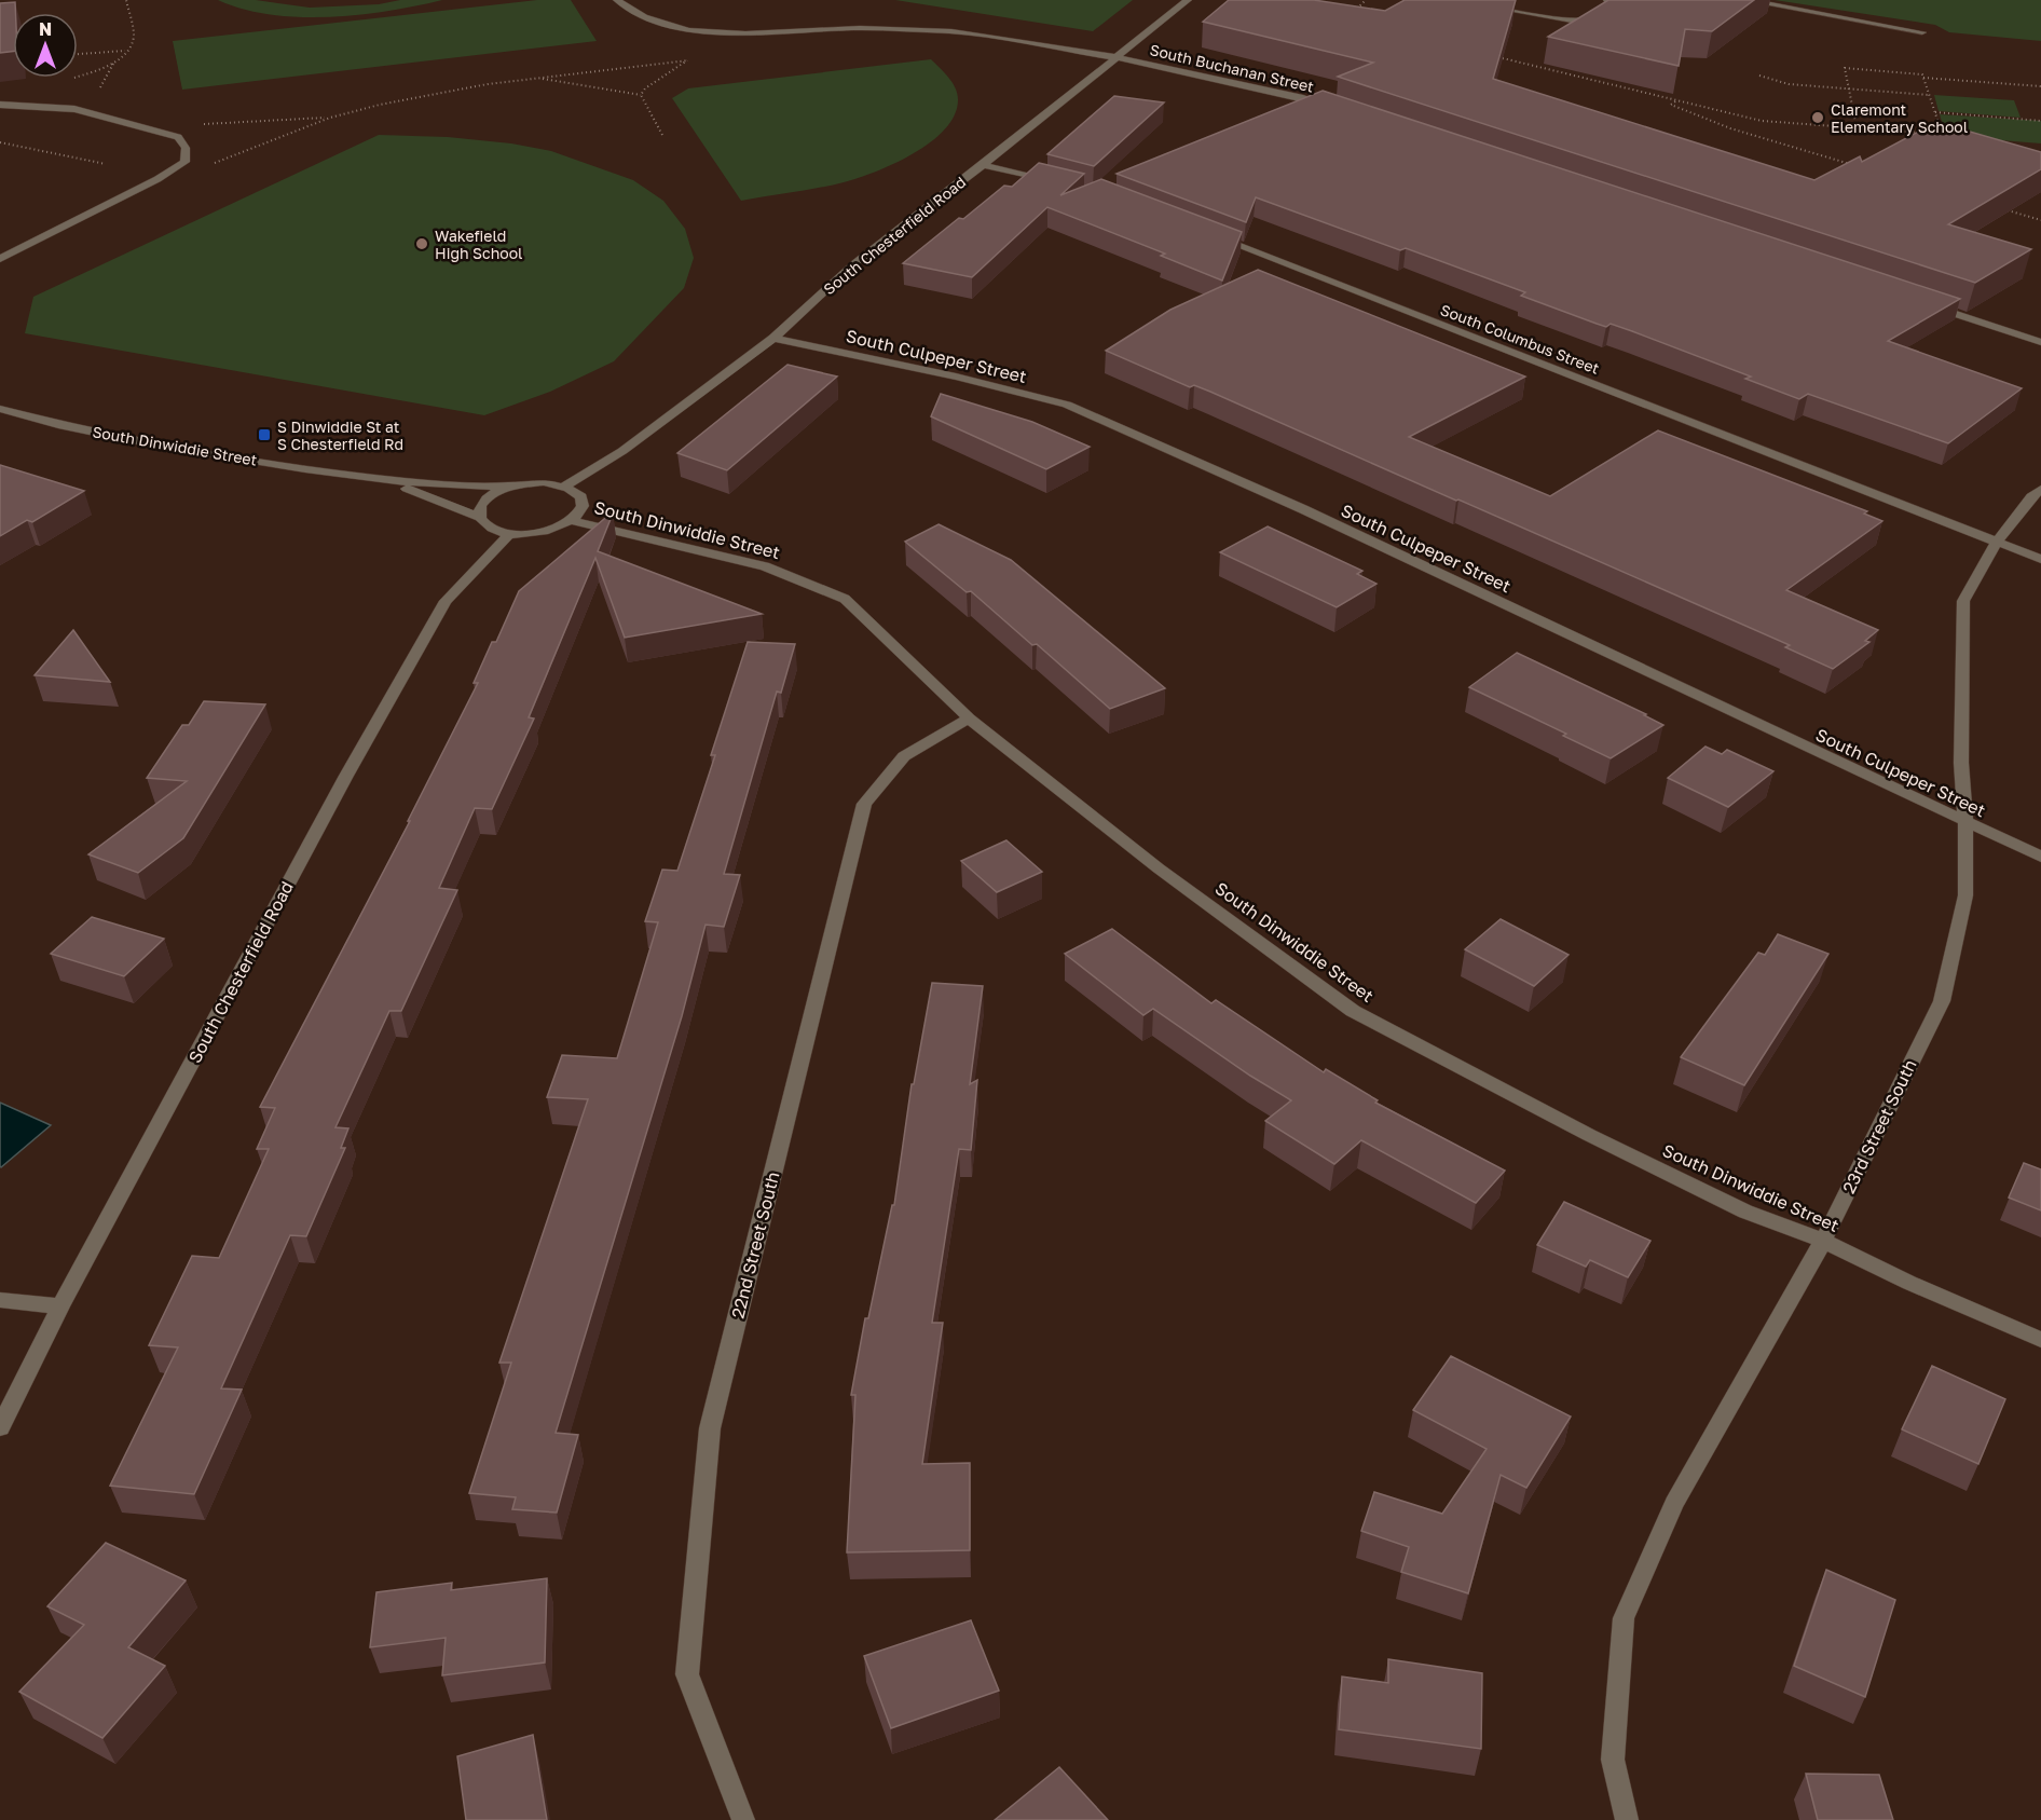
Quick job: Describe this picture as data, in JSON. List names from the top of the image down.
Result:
{
  "streets": {
    "street": [
      "South Buchanan Street",
      "South Chesterfield Road",
      "South Columbus Street",
      "South Culpeper Street",
      "South Dinwiddie Street",
      "23rd Street South",
      "22nd Street South"
    ]
  },
  "crossings": [
    ["South Buchanan Street", "South Chesterfield Road"],
    ["South Chesterfield Road", "South Culpeper Street"],
    ["South Chesterfield Road", "South Dinwiddie Street"],
    ["South Columbus Street", "23rd Street South"],
    ["South Culpeper Street", "23rd Street South"],
    ["South Dinwiddie Street", "23rd Street South"],
    ["South Dinwiddie Street", "22nd Street South"]
  ],
  "places": {
    "other": ["Claremont Elementary School", "Wakefield High School"],
    "transit": ["S Dinwiddie St at S Chesterfield Rd"]
  },
  "north": "top"
}
